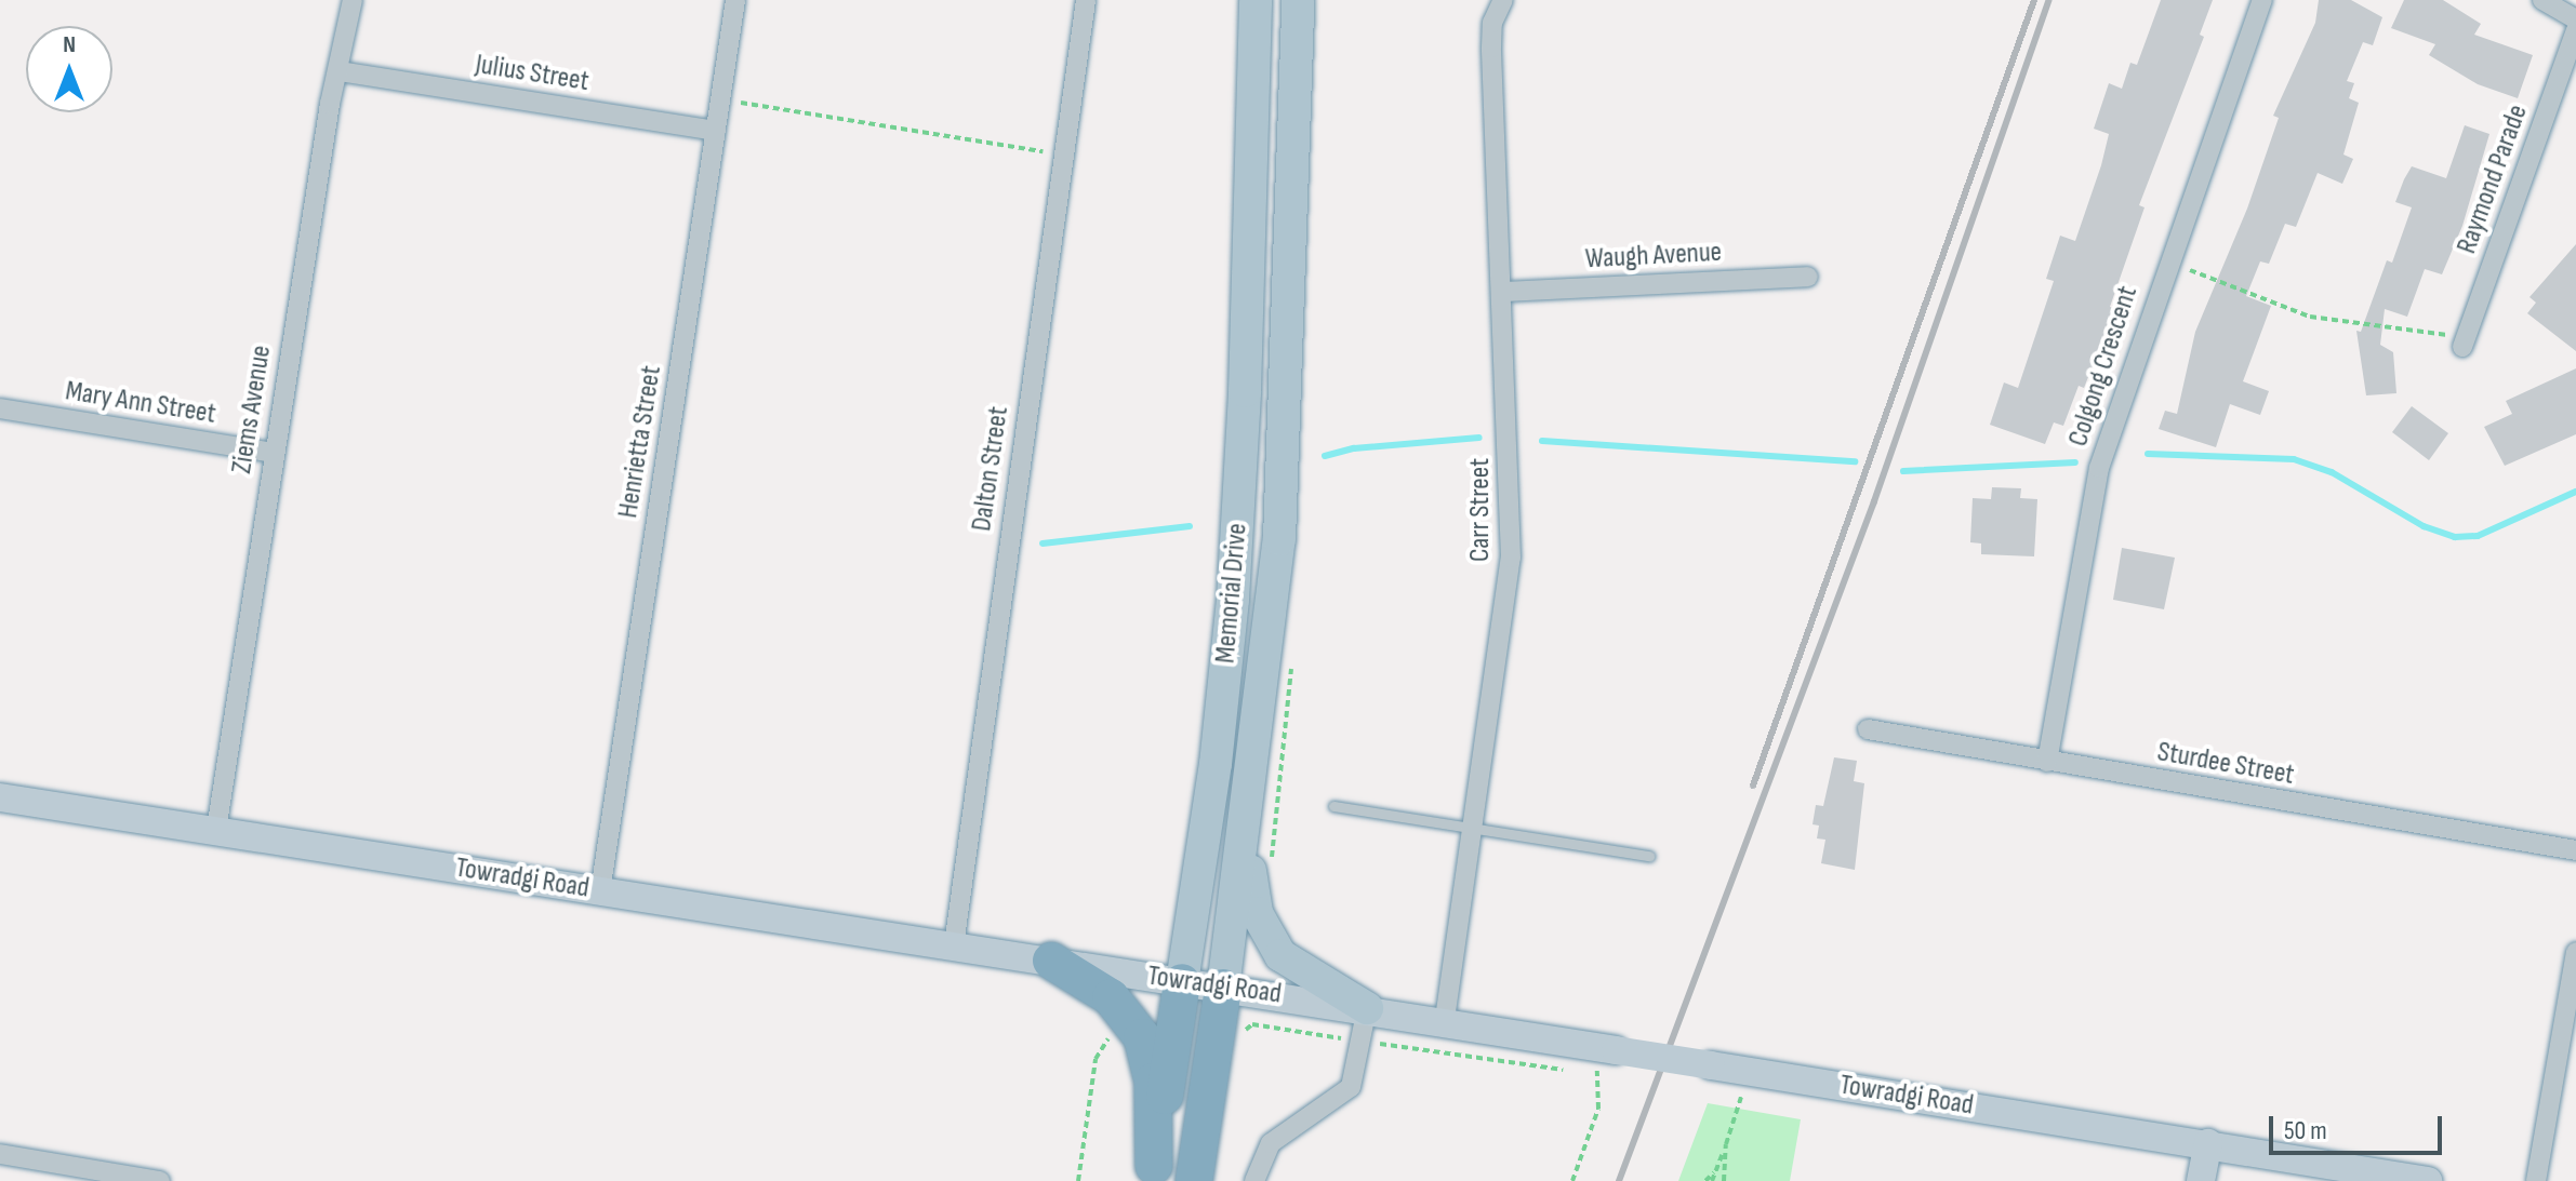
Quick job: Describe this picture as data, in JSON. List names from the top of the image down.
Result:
{
  "streets": {
    "highway": ["Memorial Drive"],
    "main road": ["Towradgi Road"],
    "street": [
      "Julius Street",
      "Raymond Parade",
      "Waugh Avenue",
      "Colgong Crescent",
      "Mary Ann Street",
      "Ziems Avenue",
      "Henrietta Street",
      "Dalton Street",
      "Carr Street",
      "Sturdee Street"
    ]
  },
  "crossings": [
    ["Julius Street", "Ziems Avenue"],
    ["Julius Street", "Henrietta Street"],
    ["Waugh Avenue", "Carr Street"],
    ["Colgong Crescent", "Sturdee Street"],
    ["Mary Ann Street", "Ziems Avenue"],
    ["Ziems Avenue", "Towradgi Road"],
    ["Henrietta Street", "Towradgi Road"],
    ["Dalton Street", "Towradgi Road"],
    ["Carr Street", "Towradgi Road"],
    ["Memorial Drive", "Towradgi Road"]
  ],
  "scale_bar": "50 m",
  "north": "top"
}
